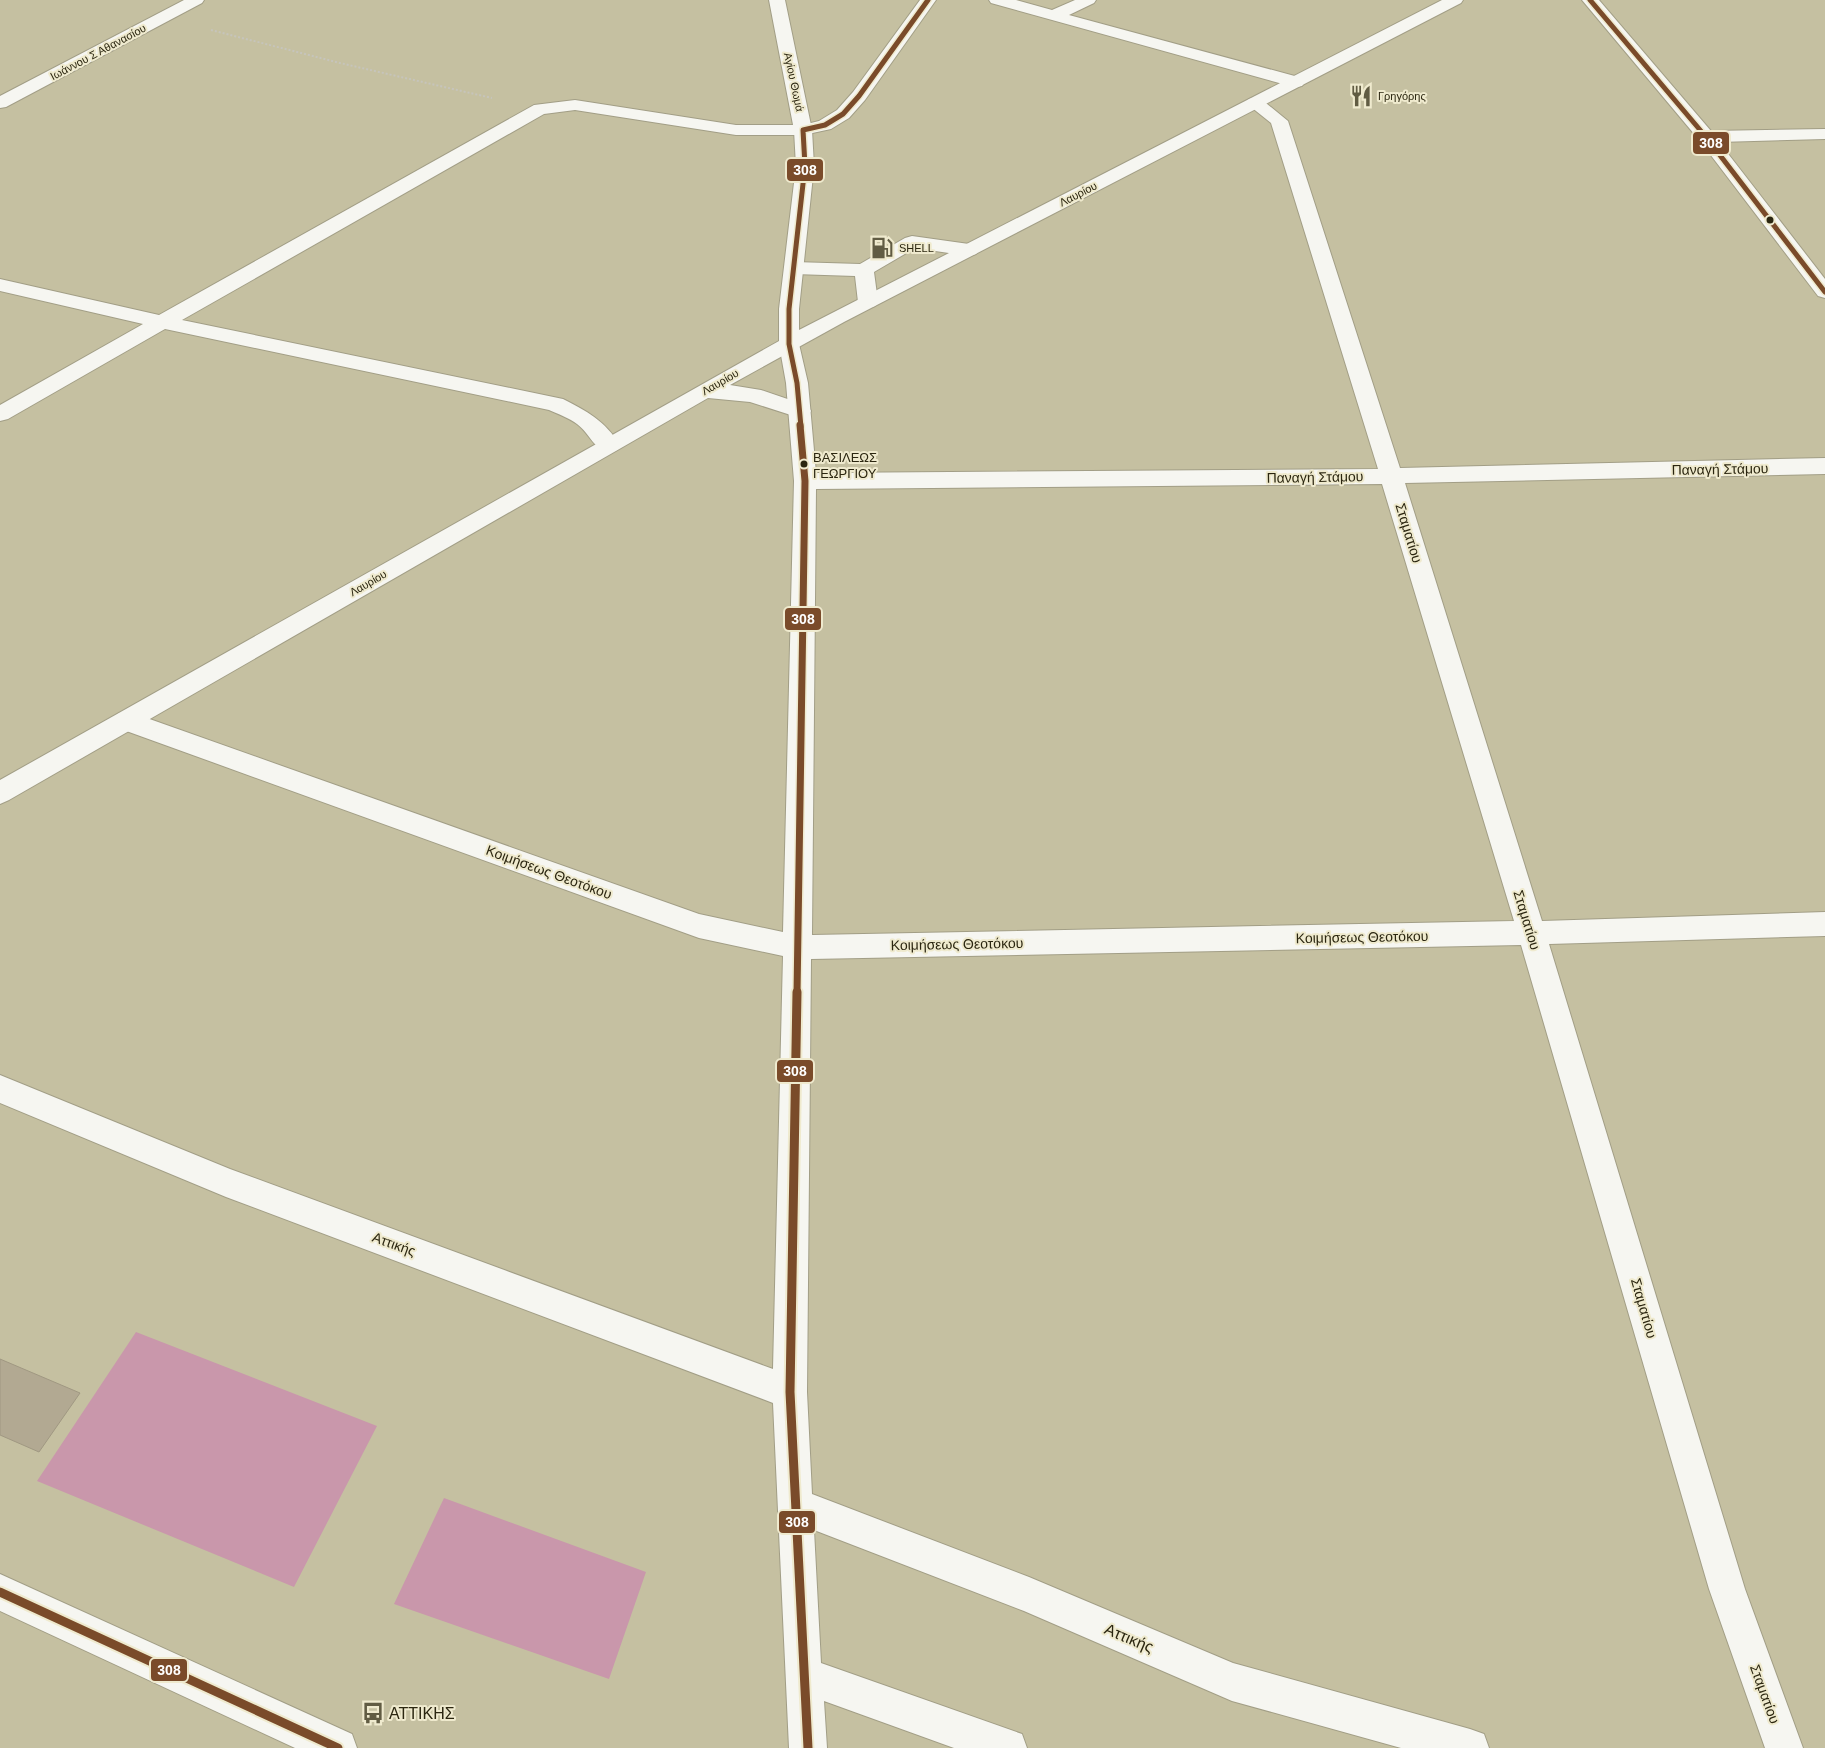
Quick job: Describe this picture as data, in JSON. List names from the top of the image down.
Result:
{
  "streets": {
    "street": [
      "Ιωάννου Σ Αθανασίου",
      "Αγίου Θωμά",
      "Λαυρίου",
      "Παναγή Στάμου",
      "Σταματίου",
      "Κοιμήσεως Θεοτόκου",
      "Αττικής"
    ]
  },
  "crossings": [
    ["Αγίου Θωμά", "Λαυρίου"],
    ["Αγίου Θωμά", "Παναγή Στάμου"],
    ["Αγίου Θωμά", "Κοιμήσεως Θεοτόκου"],
    ["Αγίου Θωμά", "Αττικής"],
    ["Λαυρίου", "Σταματίου"],
    ["Λαυρίου", "Κοιμήσεως Θεοτόκου"],
    ["Παναγή Στάμου", "Σταματίου"],
    ["Σταματίου", "Κοιμήσεως Θεοτόκου"]
  ],
  "places": {
    "restaurant": ["Γρηγόρης"],
    "fuel station": ["SHELL"],
    "other": ["ΒΑΣΙΛΕΩΣ ΓΕΩΡΓΙΟΥ"],
    "bus stop": ["ΑΤΤΙΚΗΣ"]
  },
  "lines": ["transit line 308"]
}
